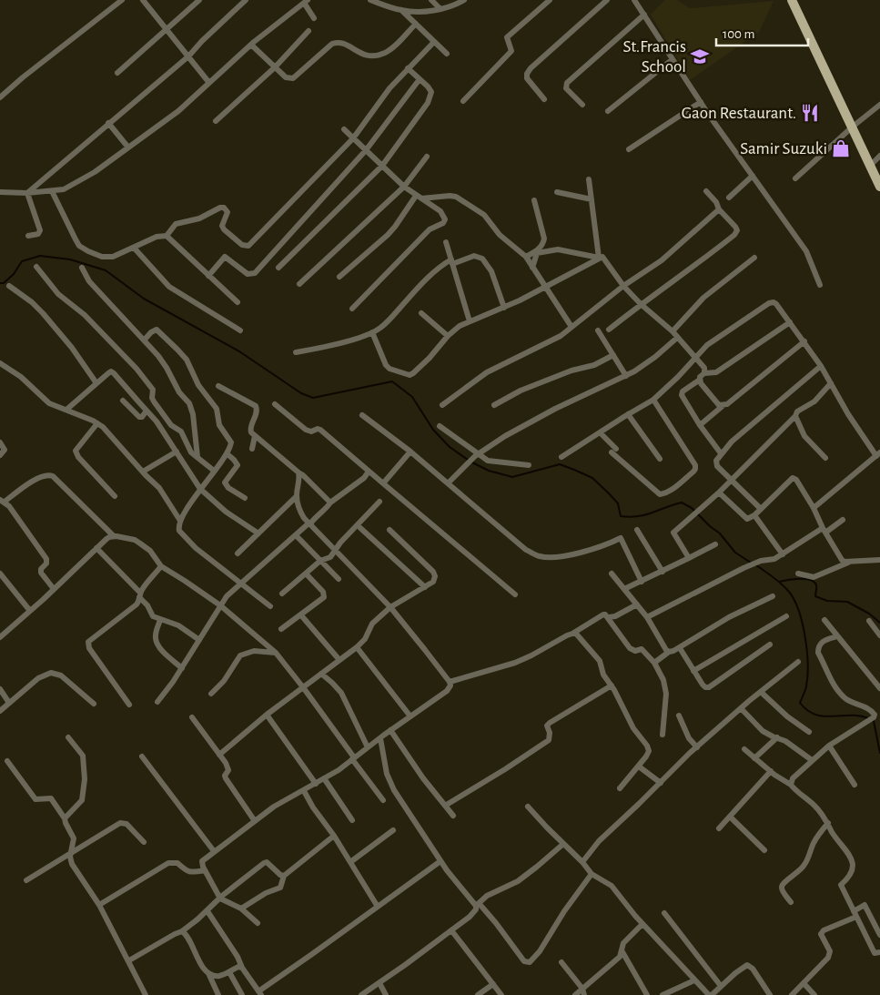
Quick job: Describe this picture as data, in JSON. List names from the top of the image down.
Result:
{
  "places": {
    "school or university": ["St.Francis School"],
    "restaurant": ["Gaon Restaurant."],
    "shop": ["Samir Suzuki"]
  },
  "scale_bar": "100 m"
}
